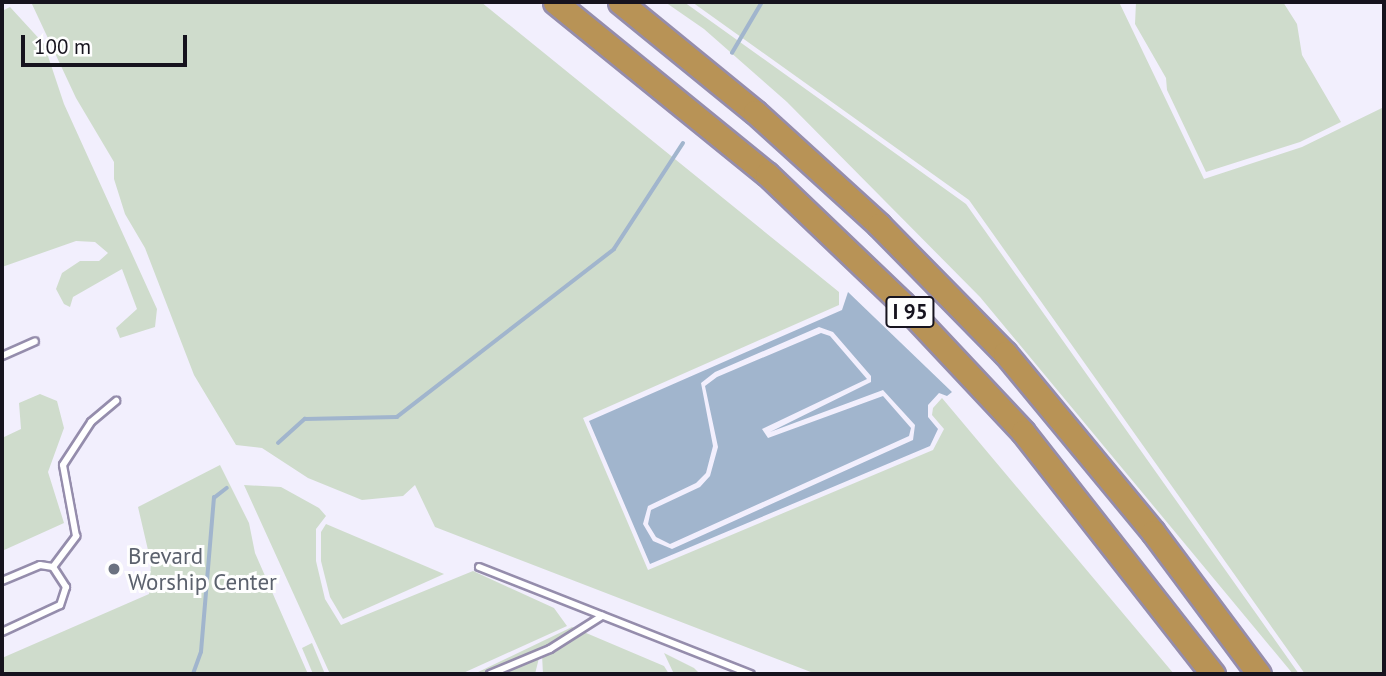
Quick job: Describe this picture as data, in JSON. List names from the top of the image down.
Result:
{
  "streets": {
    "highway": ["I 95"]
  },
  "places": ["Brevard Worship Center"],
  "scale_bar": "100 m"
}
